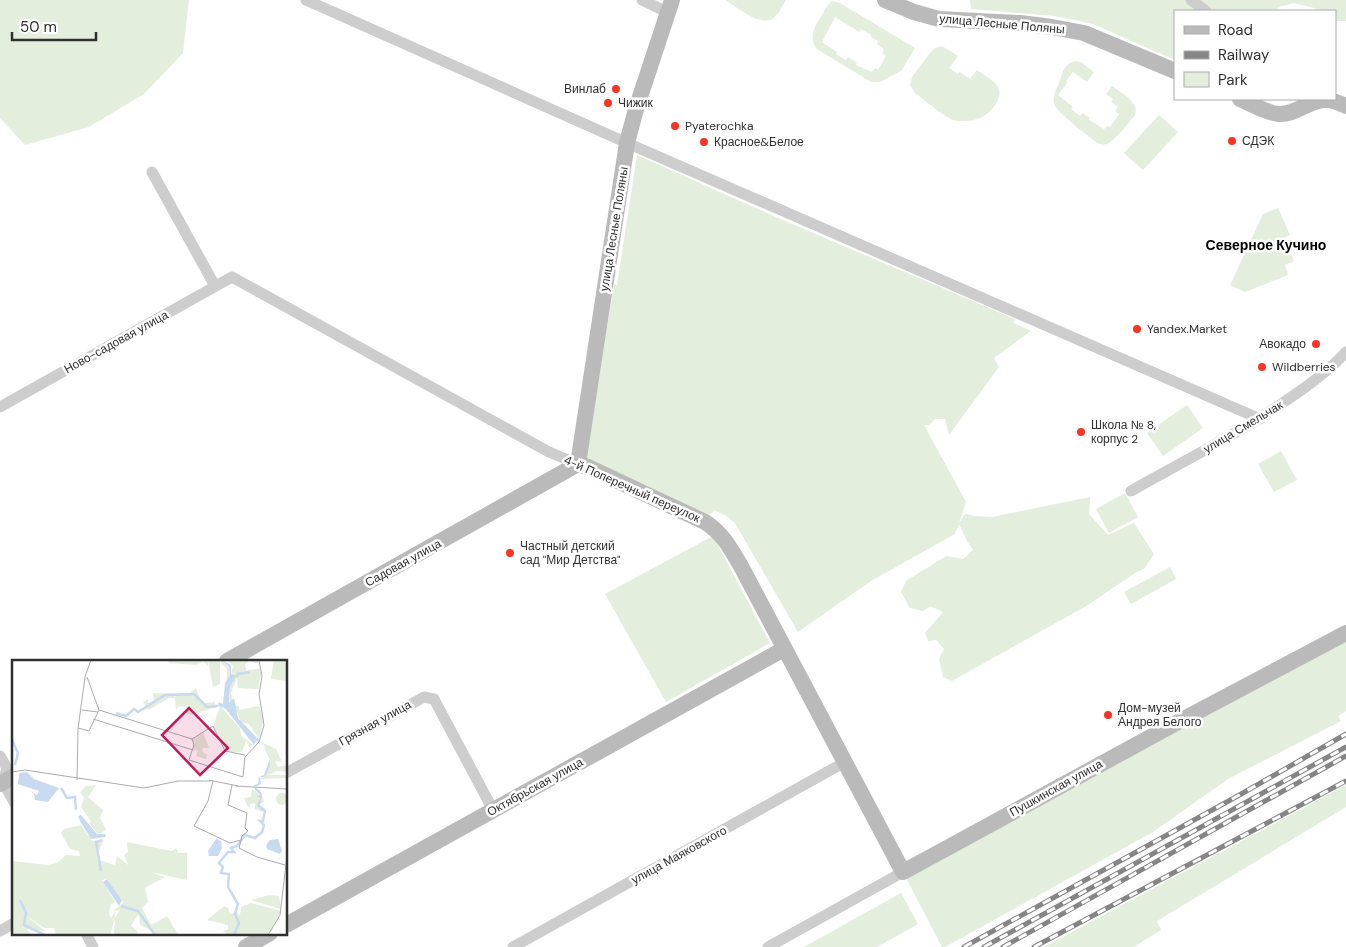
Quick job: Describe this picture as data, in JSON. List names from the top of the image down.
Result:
{
  "streets": {
    "street": [
      "улица Лесные Поляны",
      "Ново-садовая улица",
      "улица Смельчак",
      "4-й Поперечный переулок",
      "Садовая улица",
      "Грязная улица",
      "Октябрьская улица",
      "Пушкинская улица",
      "улица Маяковского"
    ]
  },
  "crossings": [
    ["улица Лесные Поляны", "4-й Поперечный переулок"],
    ["улица Лесные Поляны", "Садовая улица"],
    ["Ново-садовая улица", "4-й Поперечный переулок"],
    ["4-й Поперечный переулок", "Садовая улица"],
    ["4-й Поперечный переулок", "Октябрьская улица"],
    ["4-й Поперечный переулок", "Пушкинская улица"],
    ["4-й Поперечный переулок", "улица Маяковского"],
    ["Грязная улица", "Октябрьская улица"]
  ],
  "districts": ["Северное Кучино"],
  "places": [
    "Винлаб",
    "Чижик",
    "Pyaterochka",
    "СДЭК",
    "Красное&Белое",
    "Yandex.Market",
    "Авокадо",
    "Wildberries",
    "Школа № 8, корпус 2",
    "Частный детский сад \"Мир Детства\"",
    "Дом-музей Андрея Белого"
  ],
  "legend": ["Road", "Railway", "Park"],
  "scale_bar": "50 m"
}
